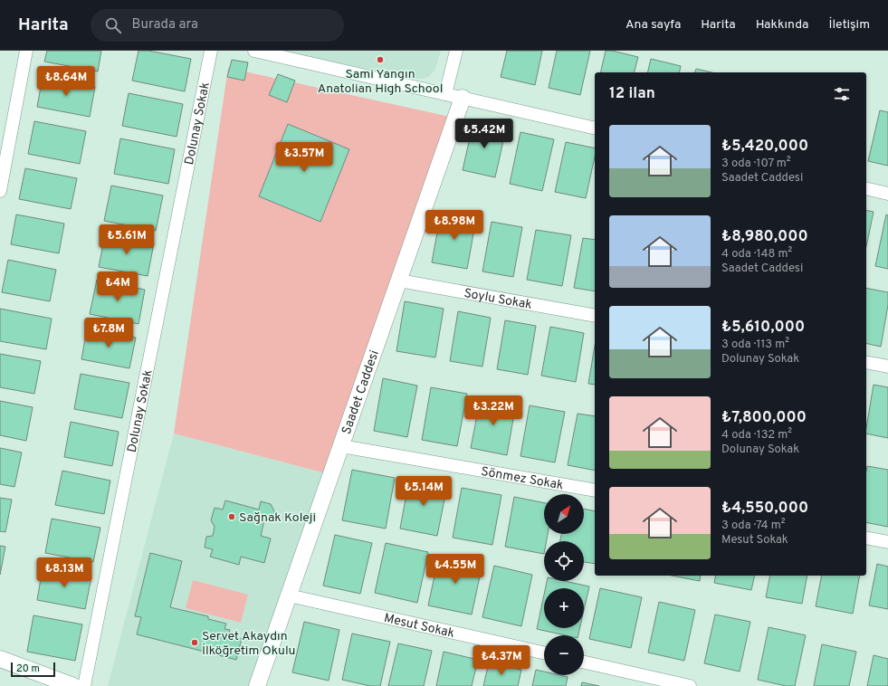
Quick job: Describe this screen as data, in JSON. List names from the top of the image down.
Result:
{
  "streets": {
    "street": [
      "Dolunay Sokak",
      "Soylu Sokak",
      "Saadet Caddesi",
      "Sönmez Sokak",
      "Mesut Sokak"
    ]
  },
  "crossings": [
    ["Soylu Sokak", "Saadet Caddesi"],
    ["Saadet Caddesi", "Sönmez Sokak"],
    ["Saadet Caddesi", "Mesut Sokak"]
  ],
  "places": ["Sami Yangın Anatolian High School", "Sağnak Koleji", "Servet Akaydın İlköğretim Okulu"],
  "scale_bar": "20 m",
  "north": "top right",
  "page": {
    "header": "Harita",
    "search": "Burada ara",
    "nav": [
      "Ana sayfa",
      "Harita",
      "Hakkında",
      "İletişim"
    ],
    "price": [
      "₺8.64M",
      "₺5.42M",
      "₺3.57M",
      "₺8.98M",
      "₺5.61M",
      "₺4M",
      "₺7.8M",
      "₺3.22M",
      "₺5.14M",
      "₺4.55M",
      "₺8.13M",
      "₺4.37M"
    ],
    "heading": "12 ilan",
    "list": [
      {
        "name": "₺5,420,000",
        "note": "3 oda · 107 m² · Saadet Caddesi"
      },
      {
        "name": "₺8,980,000",
        "note": "4 oda · 148 m² · Saadet Caddesi"
      },
      {
        "name": "₺5,610,000",
        "note": "3 oda · 113 m² · Dolunay Sokak"
      },
      {
        "name": "₺7,800,000",
        "note": "4 oda · 132 m² · Dolunay Sokak"
      },
      {
        "name": "₺4,550,000",
        "note": "3 oda · 74 m² · Mesut Sokak"
      }
    ],
    "map_buttons": ["+", "−"],
    "scale": "20 m"
  }
}
